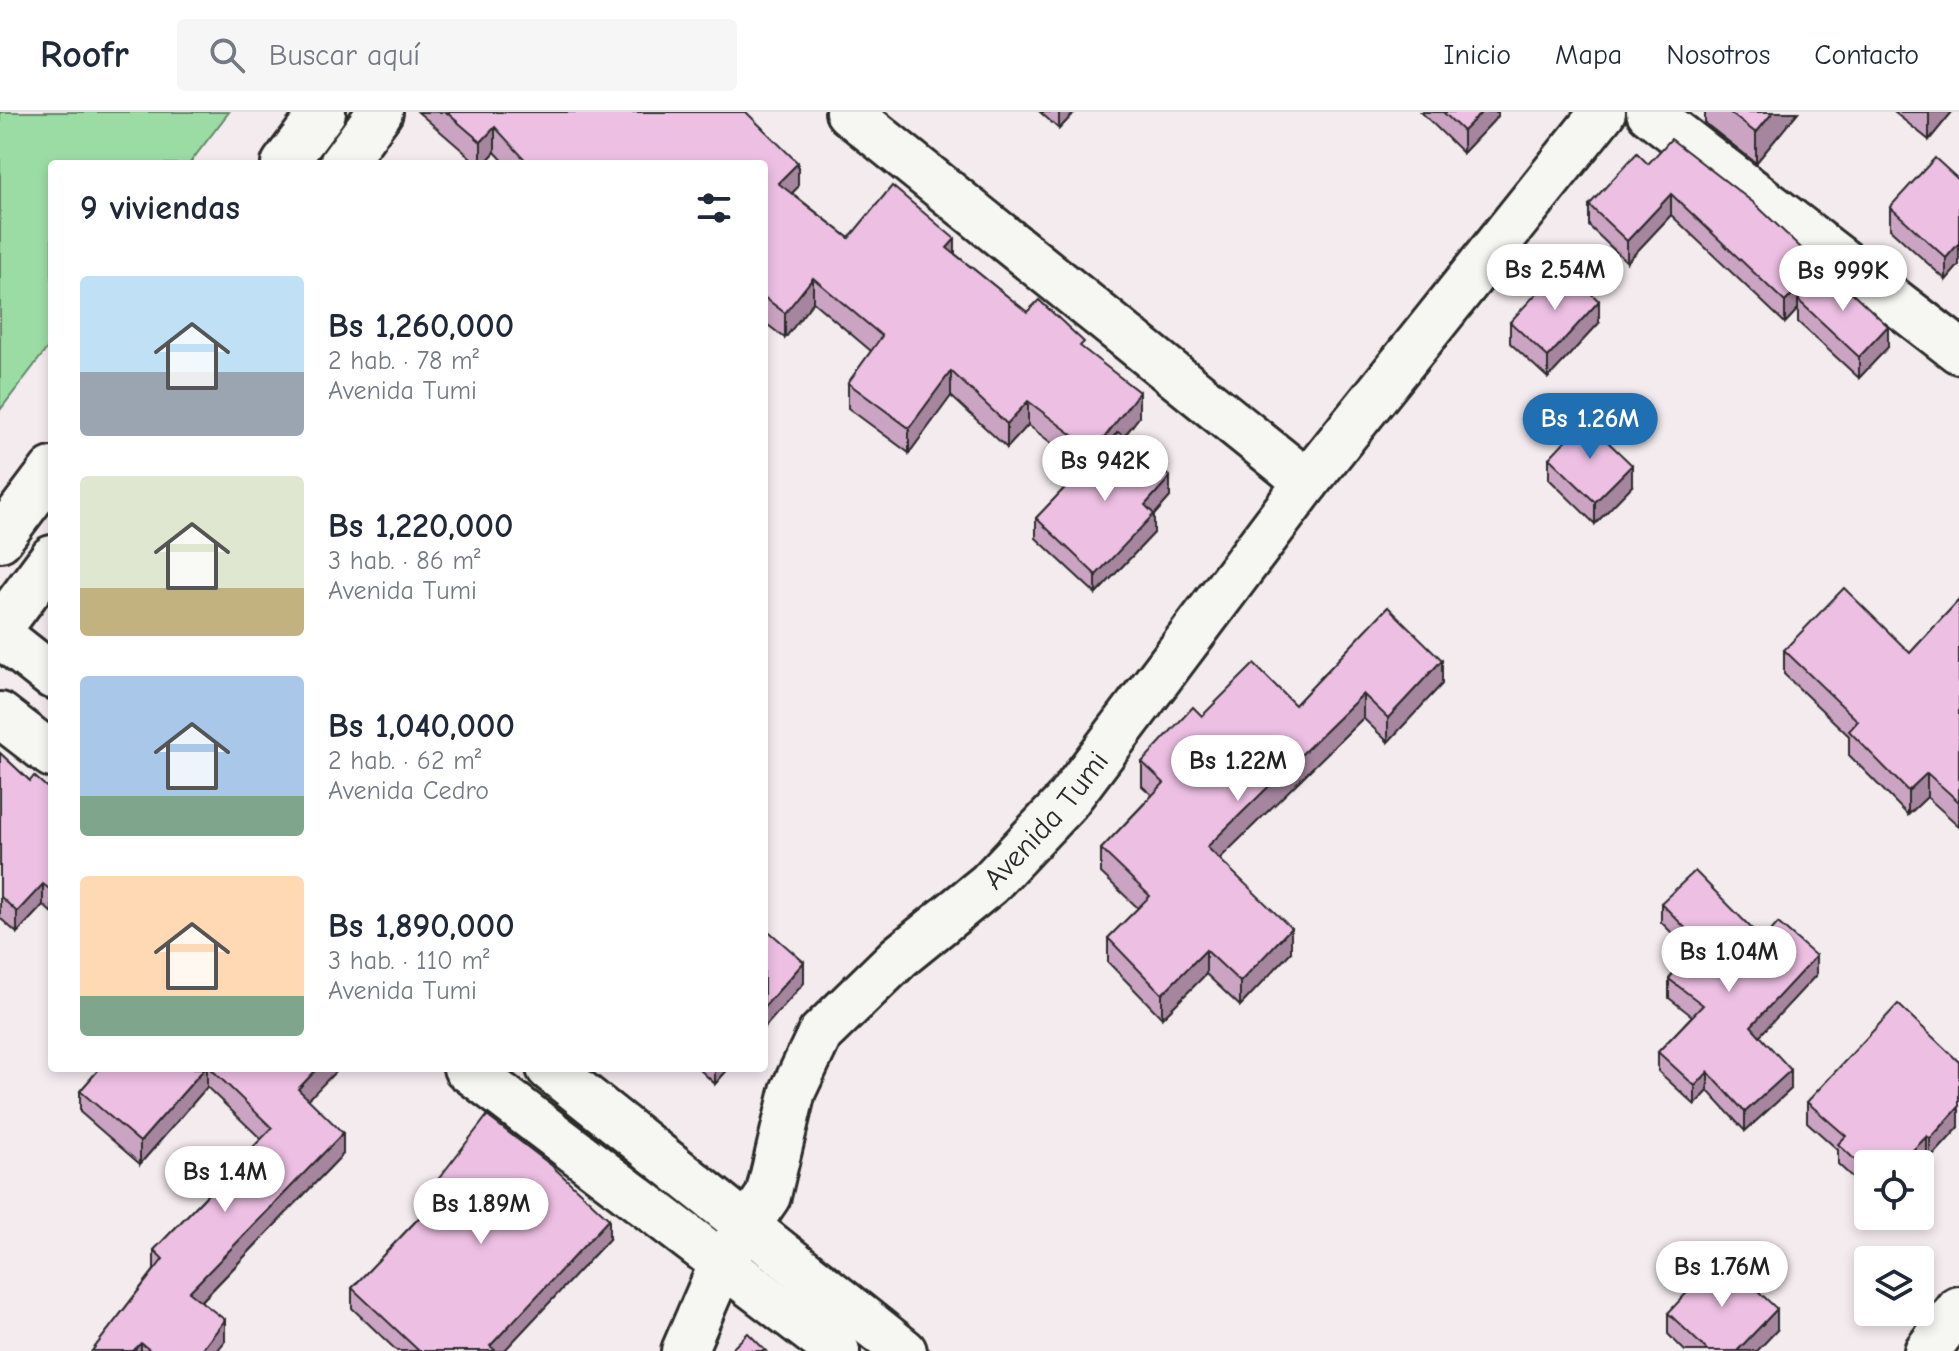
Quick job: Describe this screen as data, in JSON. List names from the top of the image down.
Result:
{
  "streets": {
    "street": ["Avenida Tumi"]
  },
  "page": {
    "header": "Roofr",
    "search": "Buscar aquí",
    "nav": [
      "Inicio",
      "Mapa",
      "Nosotros",
      "Contacto"
    ],
    "heading": "9 viviendas",
    "price": [
      "Bs 2.54M",
      "Bs 999K",
      "Bs 1.26M",
      "Bs 942K",
      "Bs 1.22M",
      "Bs 1.04M",
      "Bs 1.4M",
      "Bs 1.89M",
      "Bs 1.76M"
    ],
    "list": [
      {
        "name": "Bs 1,260,000",
        "note": "2 hab. · 78 m² · Avenida Tumi"
      },
      {
        "name": "Bs 1,220,000",
        "note": "3 hab. · 86 m² · Avenida Tumi"
      },
      {
        "name": "Bs 1,040,000",
        "note": "2 hab. · 62 m² · Avenida Cedro"
      },
      {
        "name": "Bs 1,890,000",
        "note": "3 hab. · 110 m² · Avenida Tumi"
      }
    ]
  }
}
